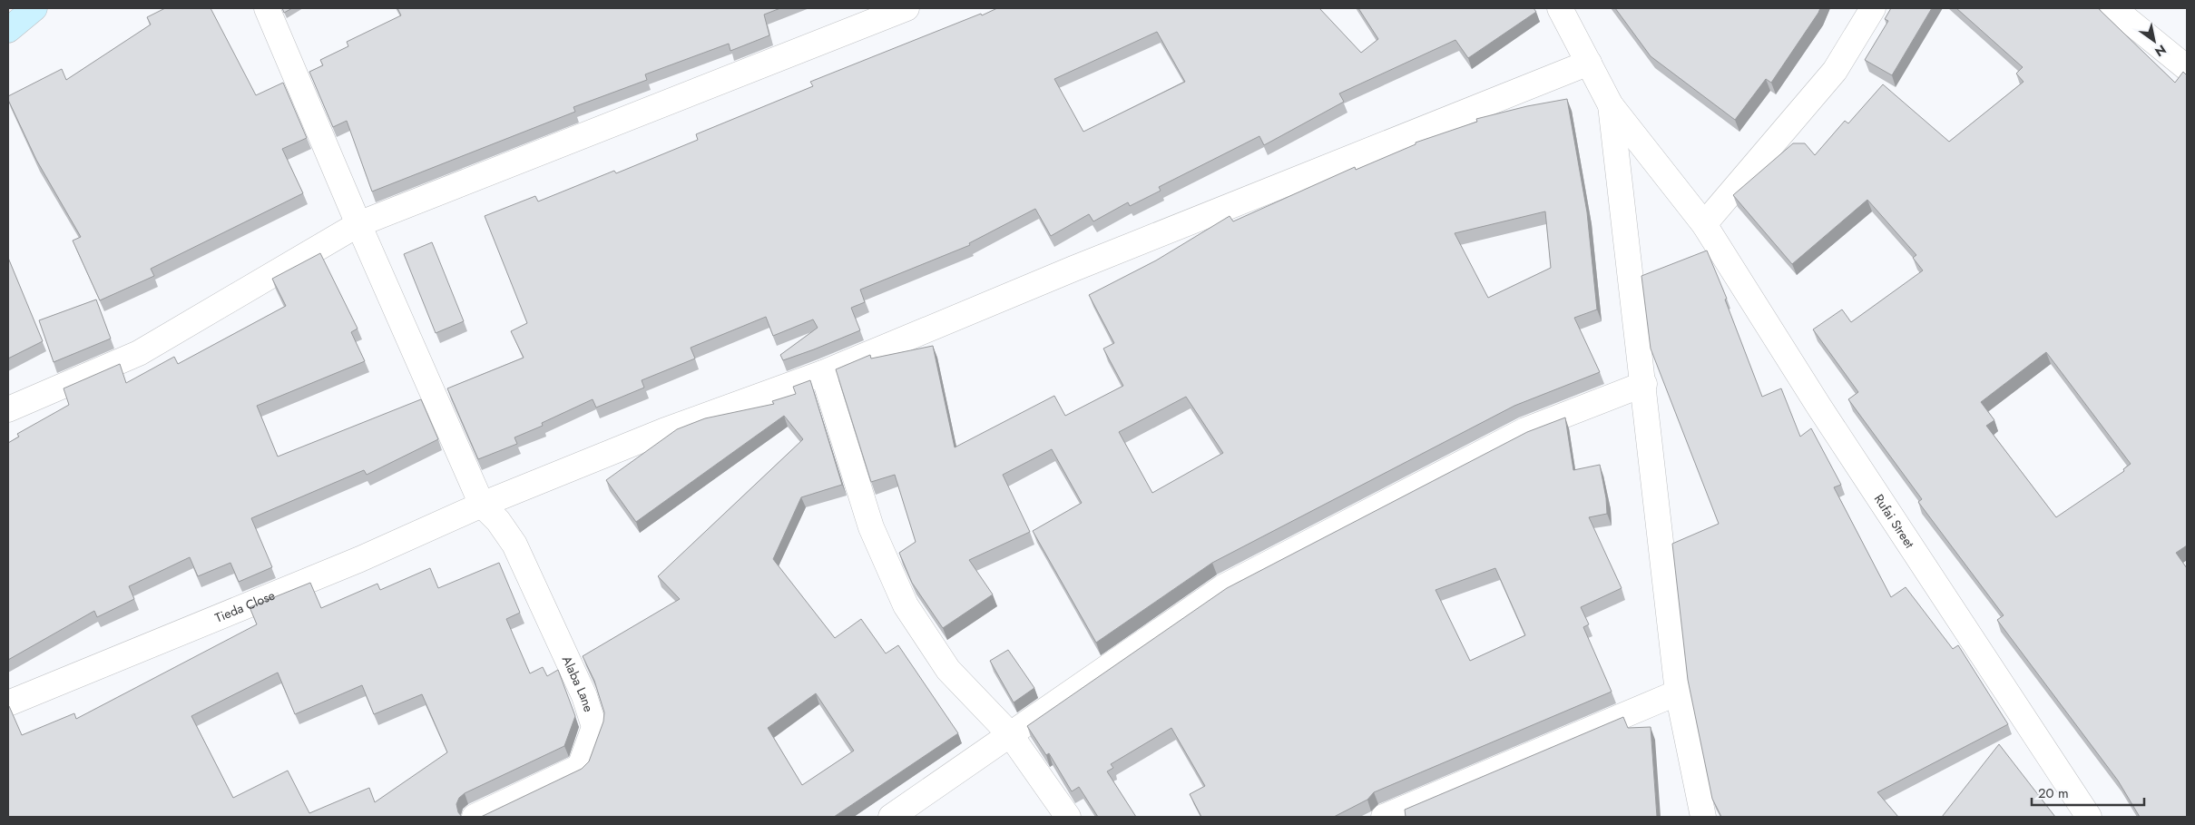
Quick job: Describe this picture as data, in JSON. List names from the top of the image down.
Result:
{
  "streets": {
    "street": ["Rufai Street", "Tieda Close", "Alaba Lane"]
  },
  "crossings": [
    ["Tieda Close", "Alaba Lane"]
  ],
  "scale_bar": "20 m",
  "north": "bottom right"
}
